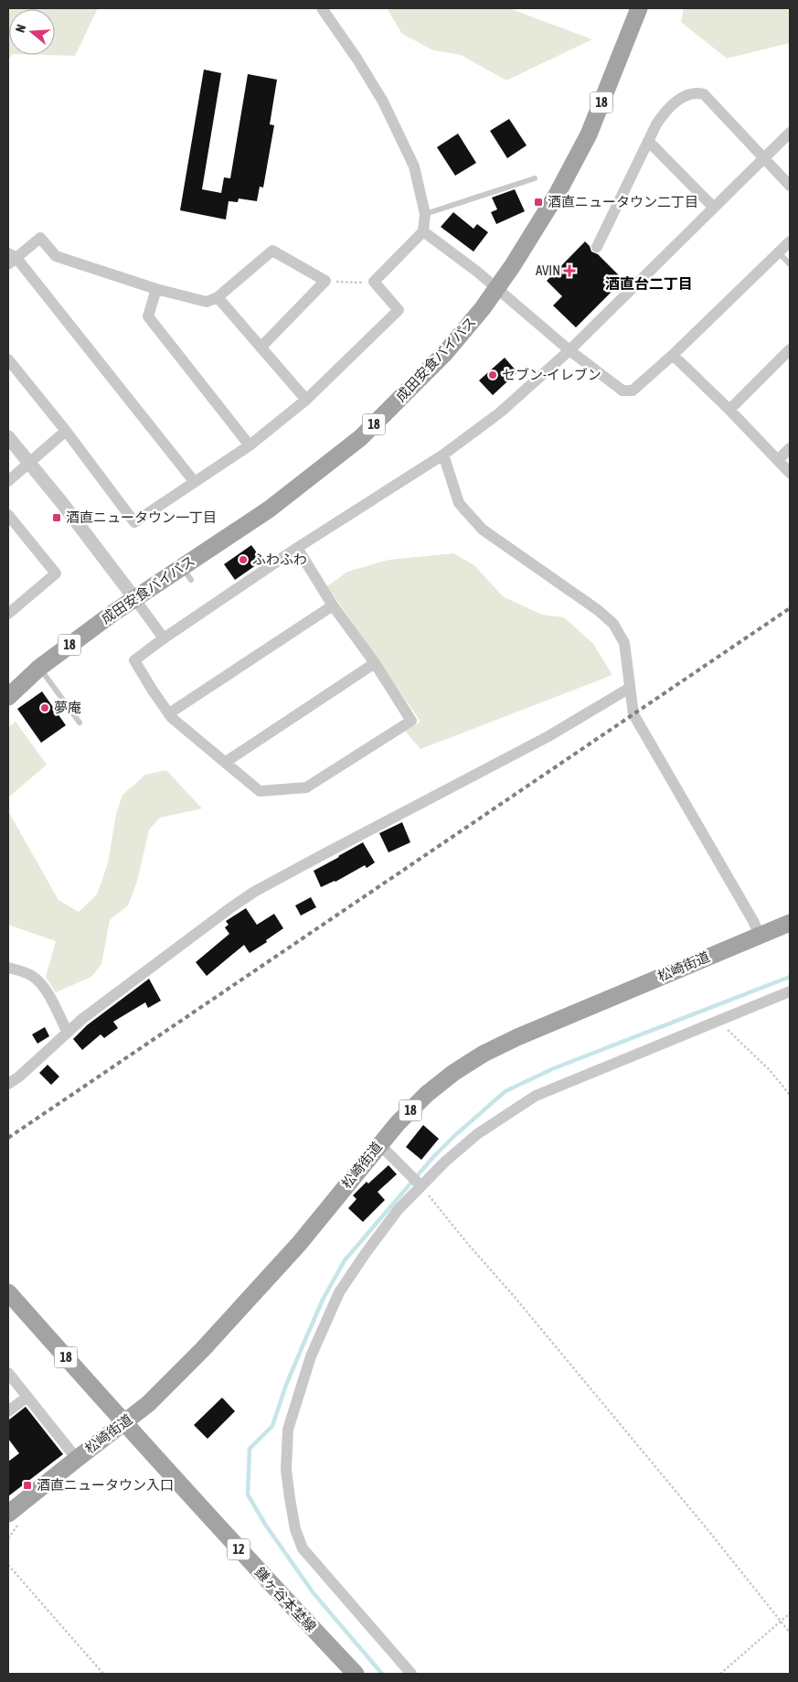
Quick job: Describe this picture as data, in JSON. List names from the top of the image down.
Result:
{
  "streets": {
    "main road": [
      "18",
      "成田安食バイパス",
      "松崎街道",
      "12",
      "鎌ヶ谷本埜線"
    ]
  },
  "crossings": [
    ["18", "松崎街道"],
    ["18", "鎌ヶ谷本埜線"],
    ["松崎街道", "鎌ヶ谷本埜線"]
  ],
  "districts": ["酒直台二丁目"],
  "places": {
    "transit": ["酒直ニュータウン二丁目", "酒直ニュータウン一丁目", "酒直ニュータウン入口"],
    "health": ["AVIN"],
    "other": ["セブン-イレブン", "ふわふわ", "夢庵"]
  },
  "north": "left"
}
